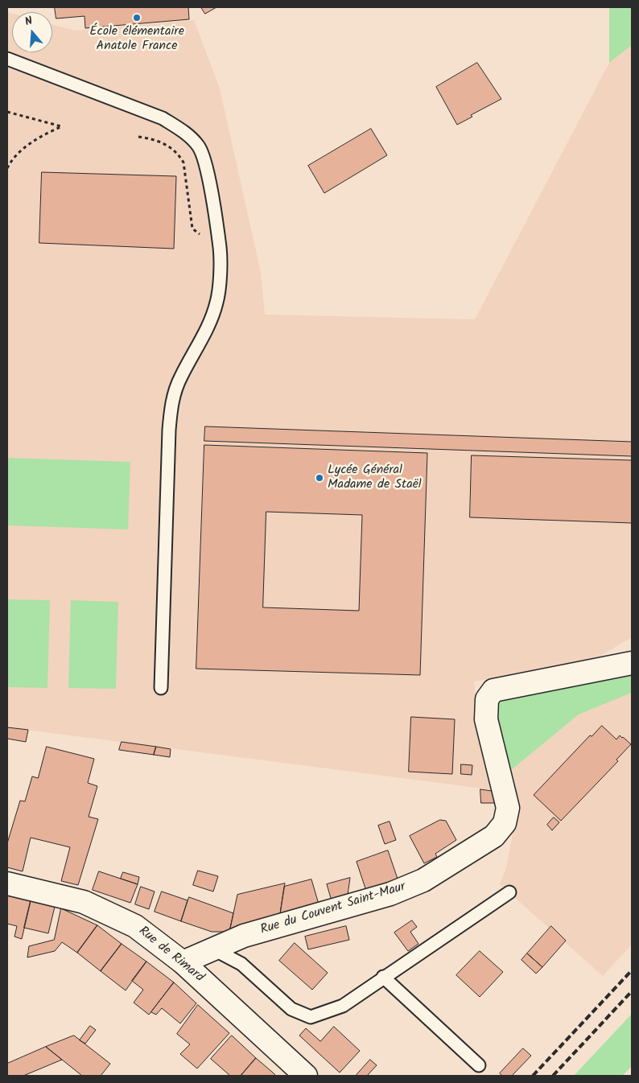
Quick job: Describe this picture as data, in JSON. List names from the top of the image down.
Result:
{
  "streets": {
    "street": ["Rue du Couvent Saint-Maur", "Rue de Rimard"]
  },
  "crossings": [
    ["Rue du Couvent Saint-Maur", "Rue de Rimard"]
  ],
  "places": ["École élémentaire Anatole France", "Lycée Général Madame de Staël"],
  "north": "top"
}
